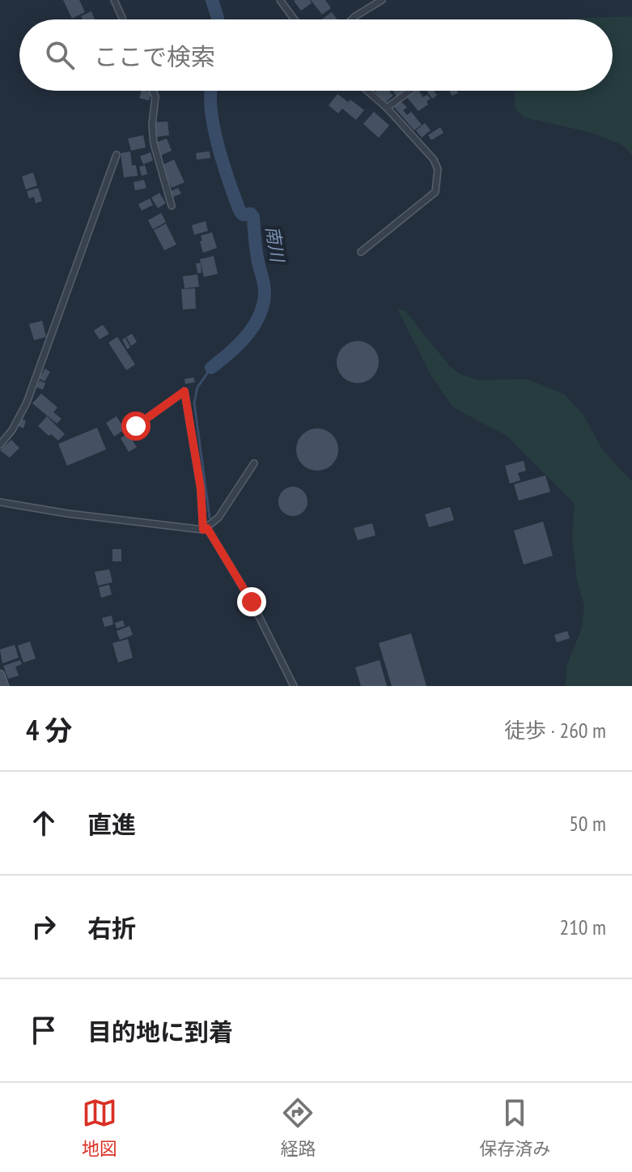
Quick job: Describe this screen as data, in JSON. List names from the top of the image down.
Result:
{
  "water": ["南川"],
  "page": {
    "search": "ここで検索",
    "heading": ["4 分", "徒歩 · 260 m"],
    "list": [
      ["直進", "50 m"],
      ["右折", "210 m"],
      "目的地に到着"
    ],
    "nav": ["地図", "経路", "保存済み"]
  }
}
